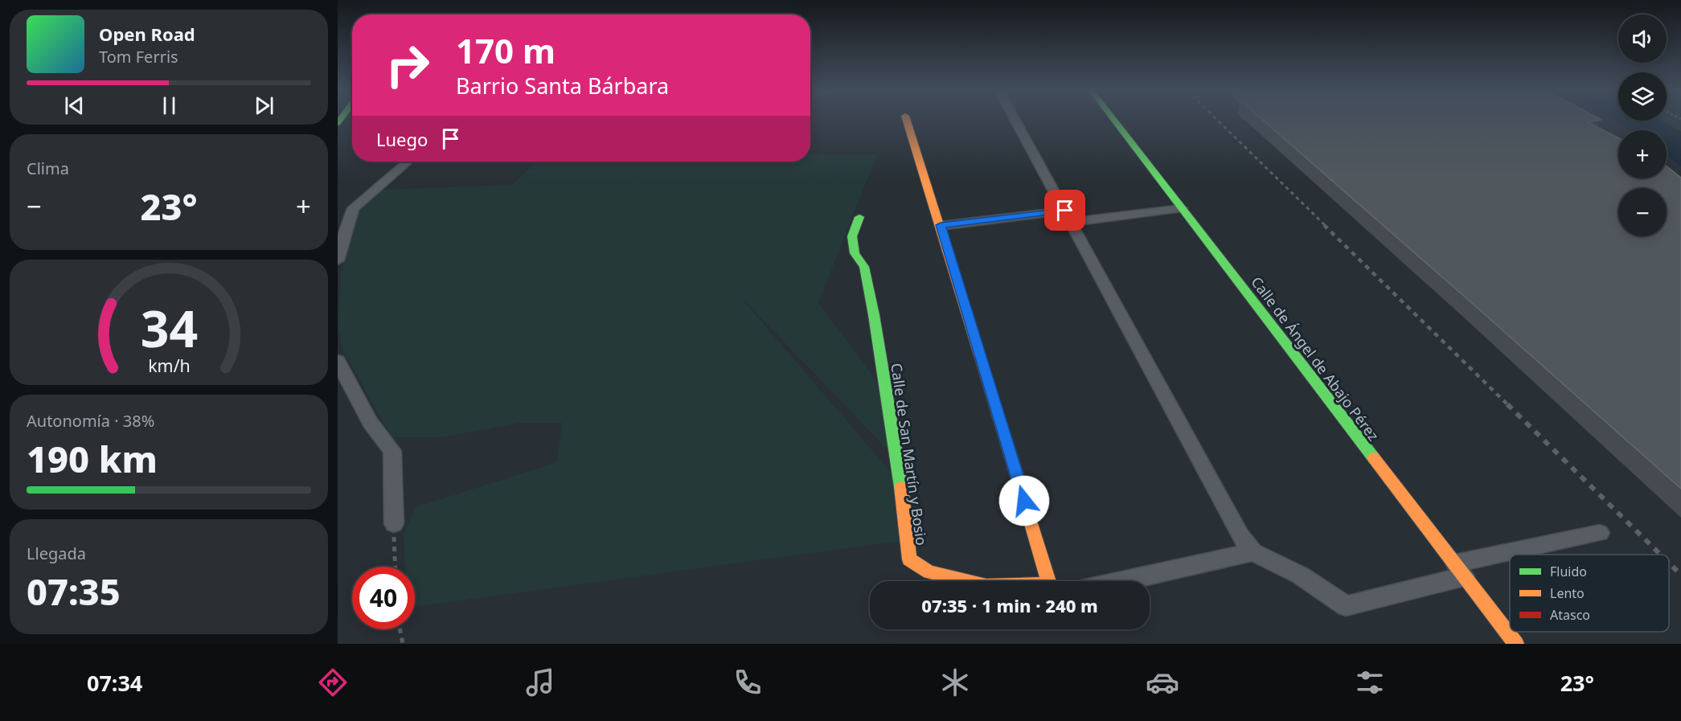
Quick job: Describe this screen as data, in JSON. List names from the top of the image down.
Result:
{
  "streets": {
    "main road": ["Calle de Ángel de Abajo Pérez", "Calle de San Martín y Bosio"]
  },
  "legend": ["Fluido", "Lento", "Atasco"],
  "page": {
    "map_buttons": ["+", "−"],
    "turn": ["170 m", "Barrio Santa Bárbara"],
    "song": ["Open Road", "Tom Ferris"],
    "then": "Luego",
    "tile": [
      "Clima",
      ["Autonomía · 38%", "190 km"],
      ["Llegada", "07:35"]
    ],
    "heat": ["−", "23°", "+"],
    "limit": "40",
    "trip": "07:35 · 1 min · 240 m",
    "tabs": ["07:34", "23°"],
    "gauge": ["34", "km/h"]
  }
}
